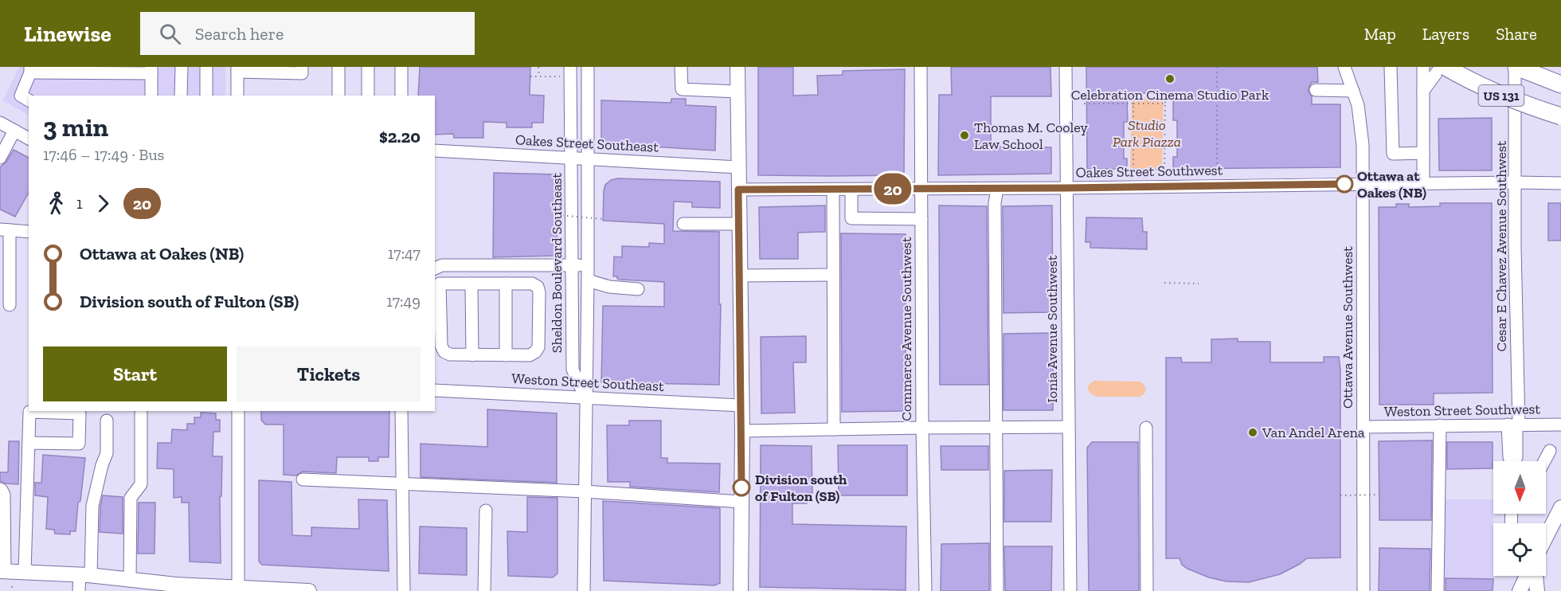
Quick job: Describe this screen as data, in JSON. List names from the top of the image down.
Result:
{
  "streets": {
    "highway": ["US 131"],
    "street": [
      "Oakes Street Southeast",
      "Oakes Street Southwest",
      "Cesar E Chavez Avenue Southwest",
      "Sheldon Boulevard Southeast",
      "Ottawa Avenue Southwest",
      "Commerce Avenue Southwest",
      "Ionia Avenue Southwest",
      "Weston Street Southeast",
      "Weston Street Southwest"
    ]
  },
  "crossings": [
    ["US 131", "Cesar E Chavez Avenue Southwest"],
    ["Oakes Street Southeast", "Sheldon Boulevard Southeast"],
    ["Oakes Street Southwest", "Cesar E Chavez Avenue Southwest"],
    ["Oakes Street Southwest", "Ottawa Avenue Southwest"],
    ["Oakes Street Southwest", "Commerce Avenue Southwest"],
    ["Oakes Street Southwest", "Ionia Avenue Southwest"],
    ["Cesar E Chavez Avenue Southwest", "Weston Street Southwest"],
    ["Sheldon Boulevard Southeast", "Weston Street Southeast"],
    ["Ottawa Avenue Southwest", "Weston Street Southwest"]
  ],
  "parks": ["Studio Park Piazza"],
  "places": [
    "Celebration Cinema Studio Park",
    "Thomas M. Cooley Law School",
    "Ottawa at Oakes (NB)",
    "Van Andel Arena",
    "Division south of Fulton (SB)"
  ],
  "lines": ["bus line 20"],
  "north": "bottom",
  "page": {
    "header": "Linewise",
    "search": "Search here",
    "nav": ["Map", "Layers", "Share"],
    "on_map": "20",
    "heading": ["3 min", "17:46 – 17:49 · Bus", "$2.20"],
    "legs": ["1", "20"],
    "list": [
      {
        "name": "Ottawa at Oakes (NB)",
        "value": "17:47"
      },
      {
        "name": "Division south of Fulton (SB)",
        "value": "17:49"
      }
    ],
    "buttons": ["Start", "Tickets"]
  }
}
